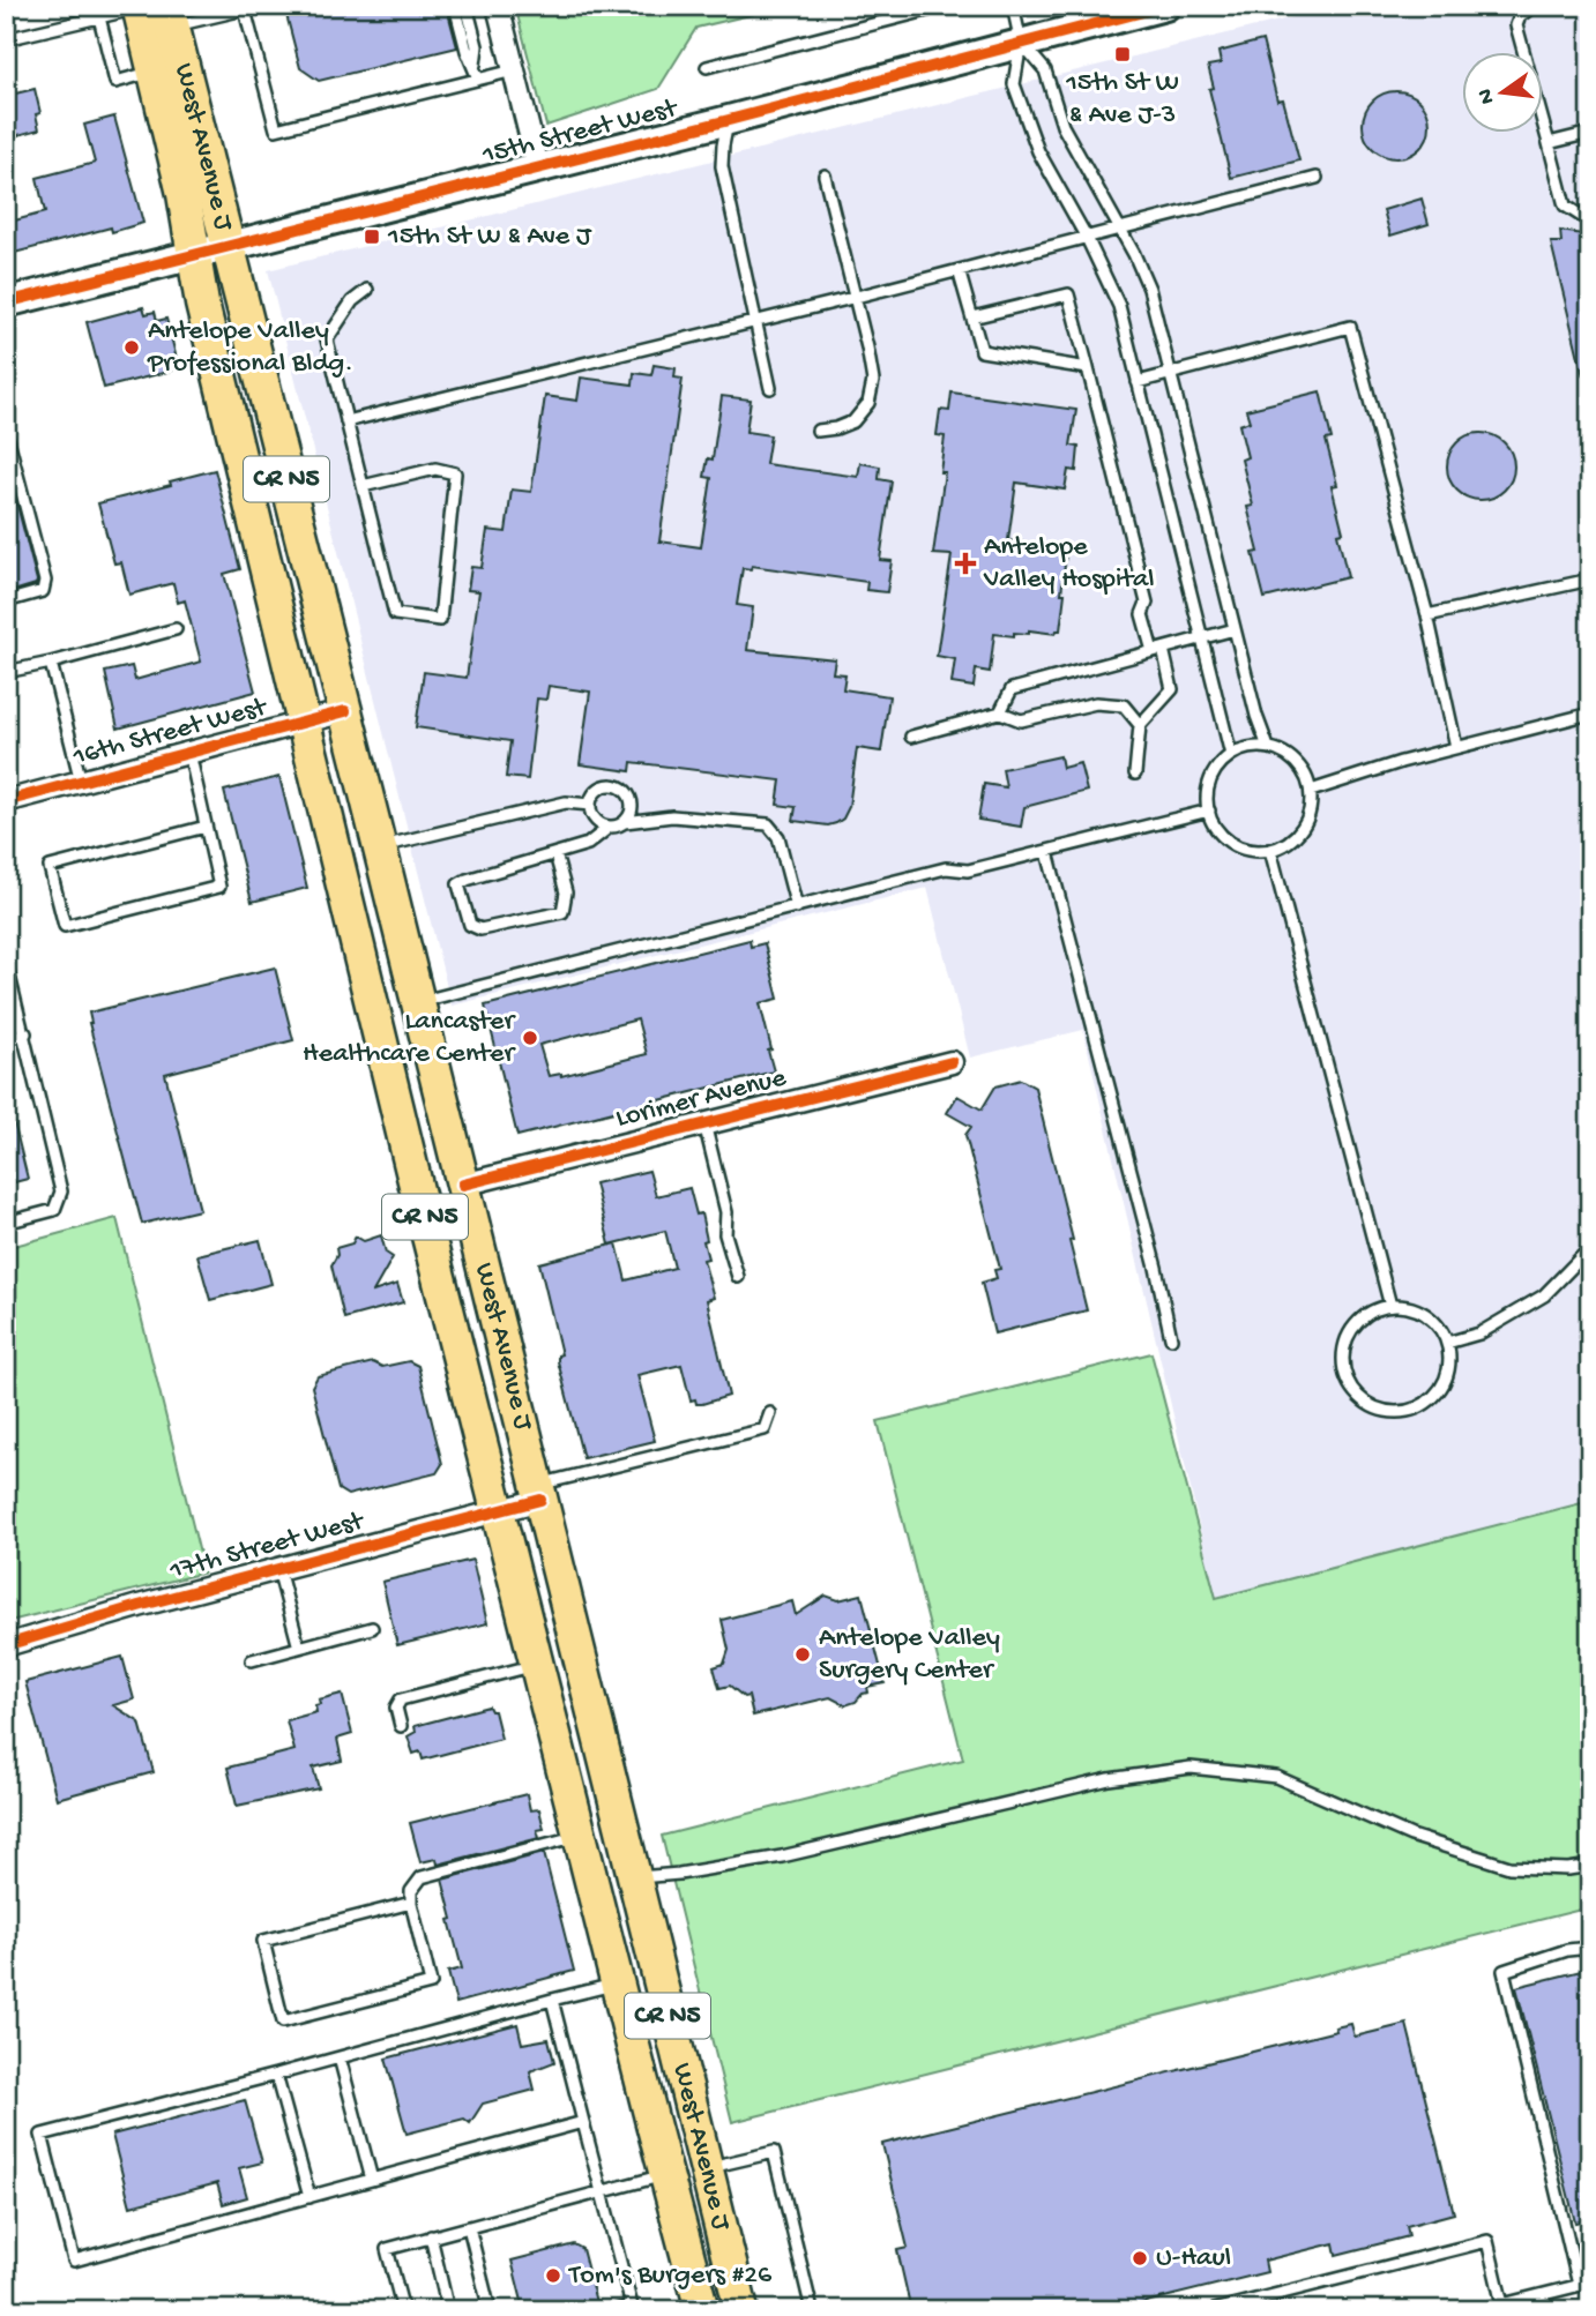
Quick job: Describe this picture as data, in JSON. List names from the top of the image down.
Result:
{
  "streets": {
    "main road": ["West Avenue J", "CR N5"],
    "street": [
      "15th Street West",
      "16th Street West",
      "Lorimer Avenue",
      "17th Street West"
    ]
  },
  "crossings": [
    ["15th Street West", "West Avenue J"],
    ["West Avenue J", "16th Street West"],
    ["West Avenue J", "Lorimer Avenue"],
    ["West Avenue J", "17th Street West"]
  ],
  "places": {
    "transit": ["15th St W & Ave J-3", "15th St W & Ave J"],
    "other": [
      "Antelope Valley Professional Bldg.",
      "Lancaster Healthcare Center",
      "Antelope Valley Surgery Center",
      "U-Haul",
      "Tom's Burgers #26"
    ],
    "health": ["Antelope Valley Hospital"]
  },
  "north": "left"
}
